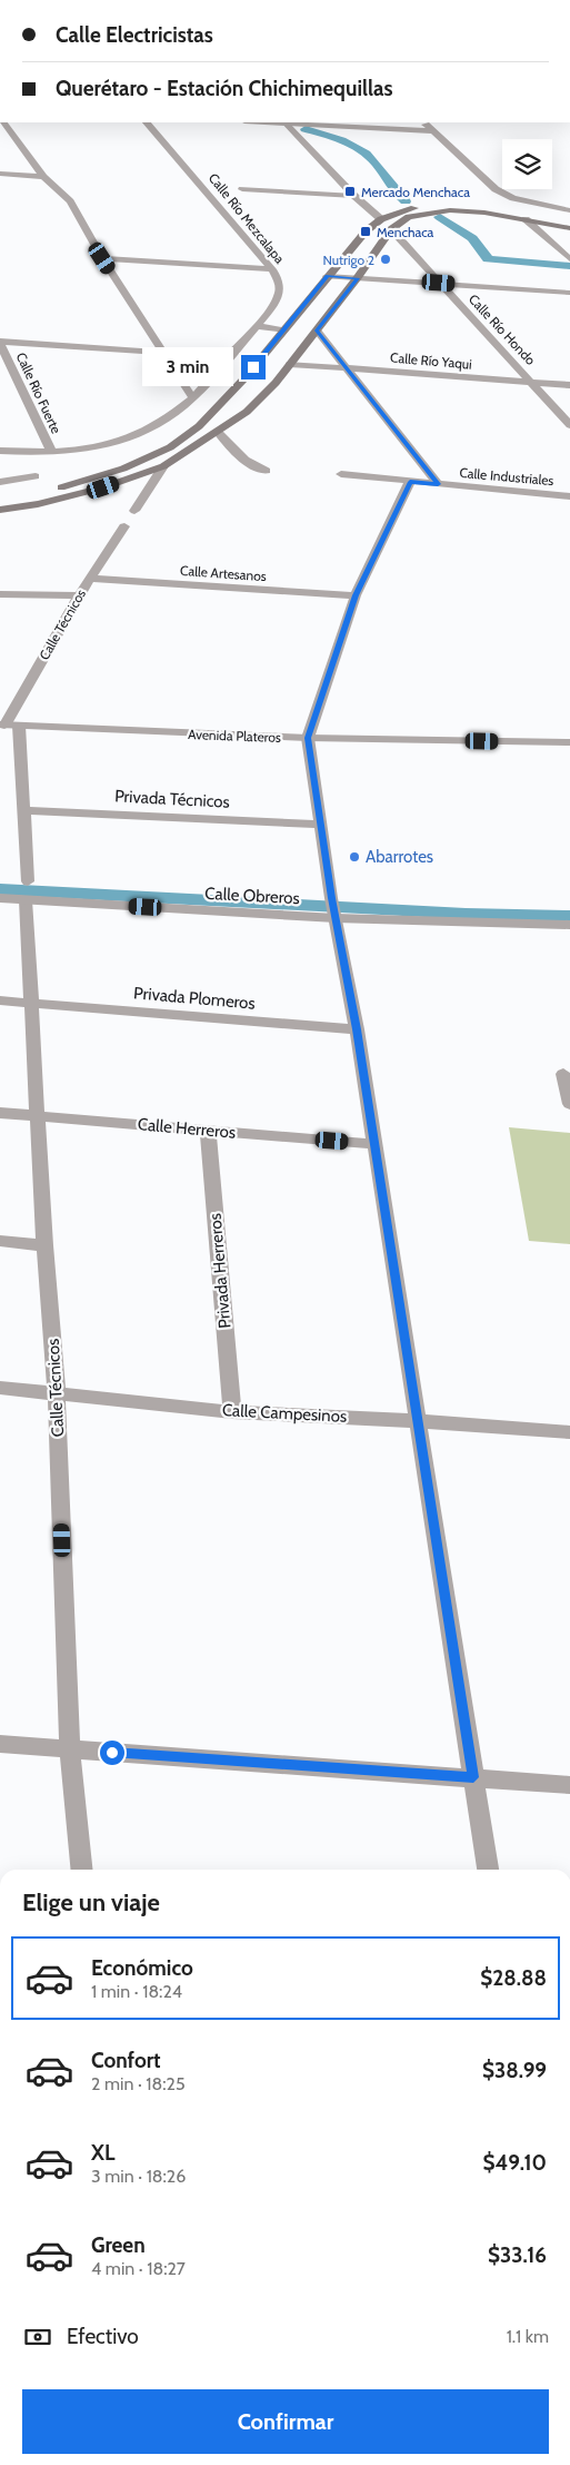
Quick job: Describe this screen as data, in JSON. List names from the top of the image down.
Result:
{
  "streets": {
    "street": [
      "Calle Río Mezcalapa",
      "Calle Río Hondo",
      "Calle Río Yaqui",
      "Calle Río Fuerte",
      "Calle Industriales",
      "Calle Artesanos",
      "Calle Técnicos",
      "Avenida Plateros",
      "Privada Técnicos",
      "Calle Obreros",
      "Privada Plomeros",
      "Calle Herreros",
      "Privada Herreros",
      "Calle Campesinos"
    ]
  },
  "crossings": [
    ["Calle Río Mezcalapa", "Calle Río Fuerte"],
    ["Calle Río Hondo", "Calle Río Yaqui"],
    ["Calle Artesanos", "Calle Técnicos"],
    ["Calle Técnicos", "Avenida Plateros"],
    ["Calle Técnicos", "Calle Obreros"],
    ["Calle Técnicos", "Privada Plomeros"],
    ["Calle Técnicos", "Calle Herreros"],
    ["Calle Técnicos", "Calle Campesinos"],
    ["Calle Herreros", "Privada Herreros"],
    ["Privada Herreros", "Calle Campesinos"]
  ],
  "places": {
    "transit": ["Mercado Menchaca", "Menchaca"],
    "other": ["Nutrigo 2", "Abarrotes"]
  },
  "page": {
    "banner": ["Calle Electricistas", "Querétaro - Estación Chichimequillas"],
    "bubble": "3 min",
    "heading": "Elige un viaje",
    "list": [
      {
        "name": "Económico",
        "note": "1 min · 18:24",
        "value": "$28.88"
      },
      {
        "name": "Confort",
        "note": "2 min · 18:25",
        "value": "$38.99"
      },
      {
        "name": "XL",
        "note": "3 min · 18:26",
        "value": "$49.10"
      },
      {
        "name": "Green",
        "note": "4 min · 18:27",
        "value": "$33.16"
      }
    ],
    "pay": ["Efectivo", "1.1 km"],
    "buttons": "Confirmar"
  }
}
